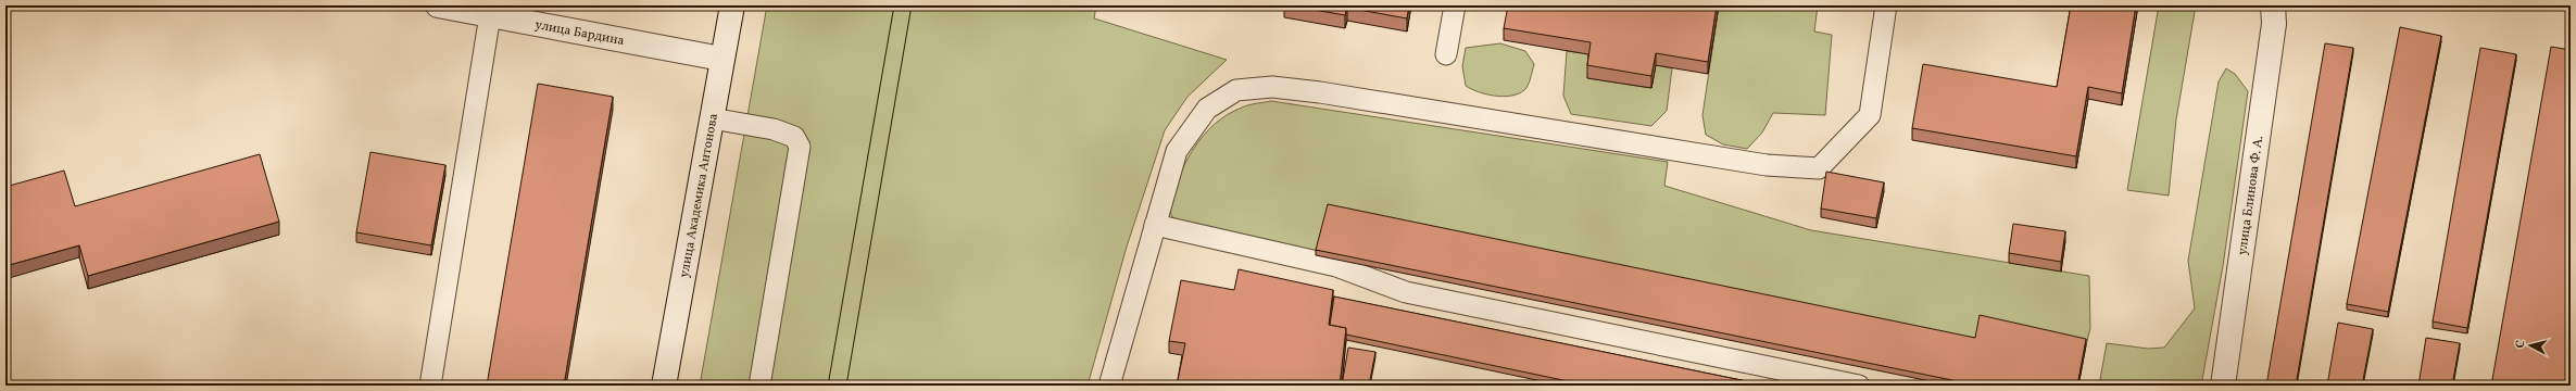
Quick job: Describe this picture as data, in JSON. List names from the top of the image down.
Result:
{
  "streets": {
    "street": ["улица Бардина", "улица Академика Антонова", "улица Блинова Ф. А."]
  },
  "crossings": [
    ["улица Бардина", "улица Академика Антонова"]
  ],
  "north": "left"
}
